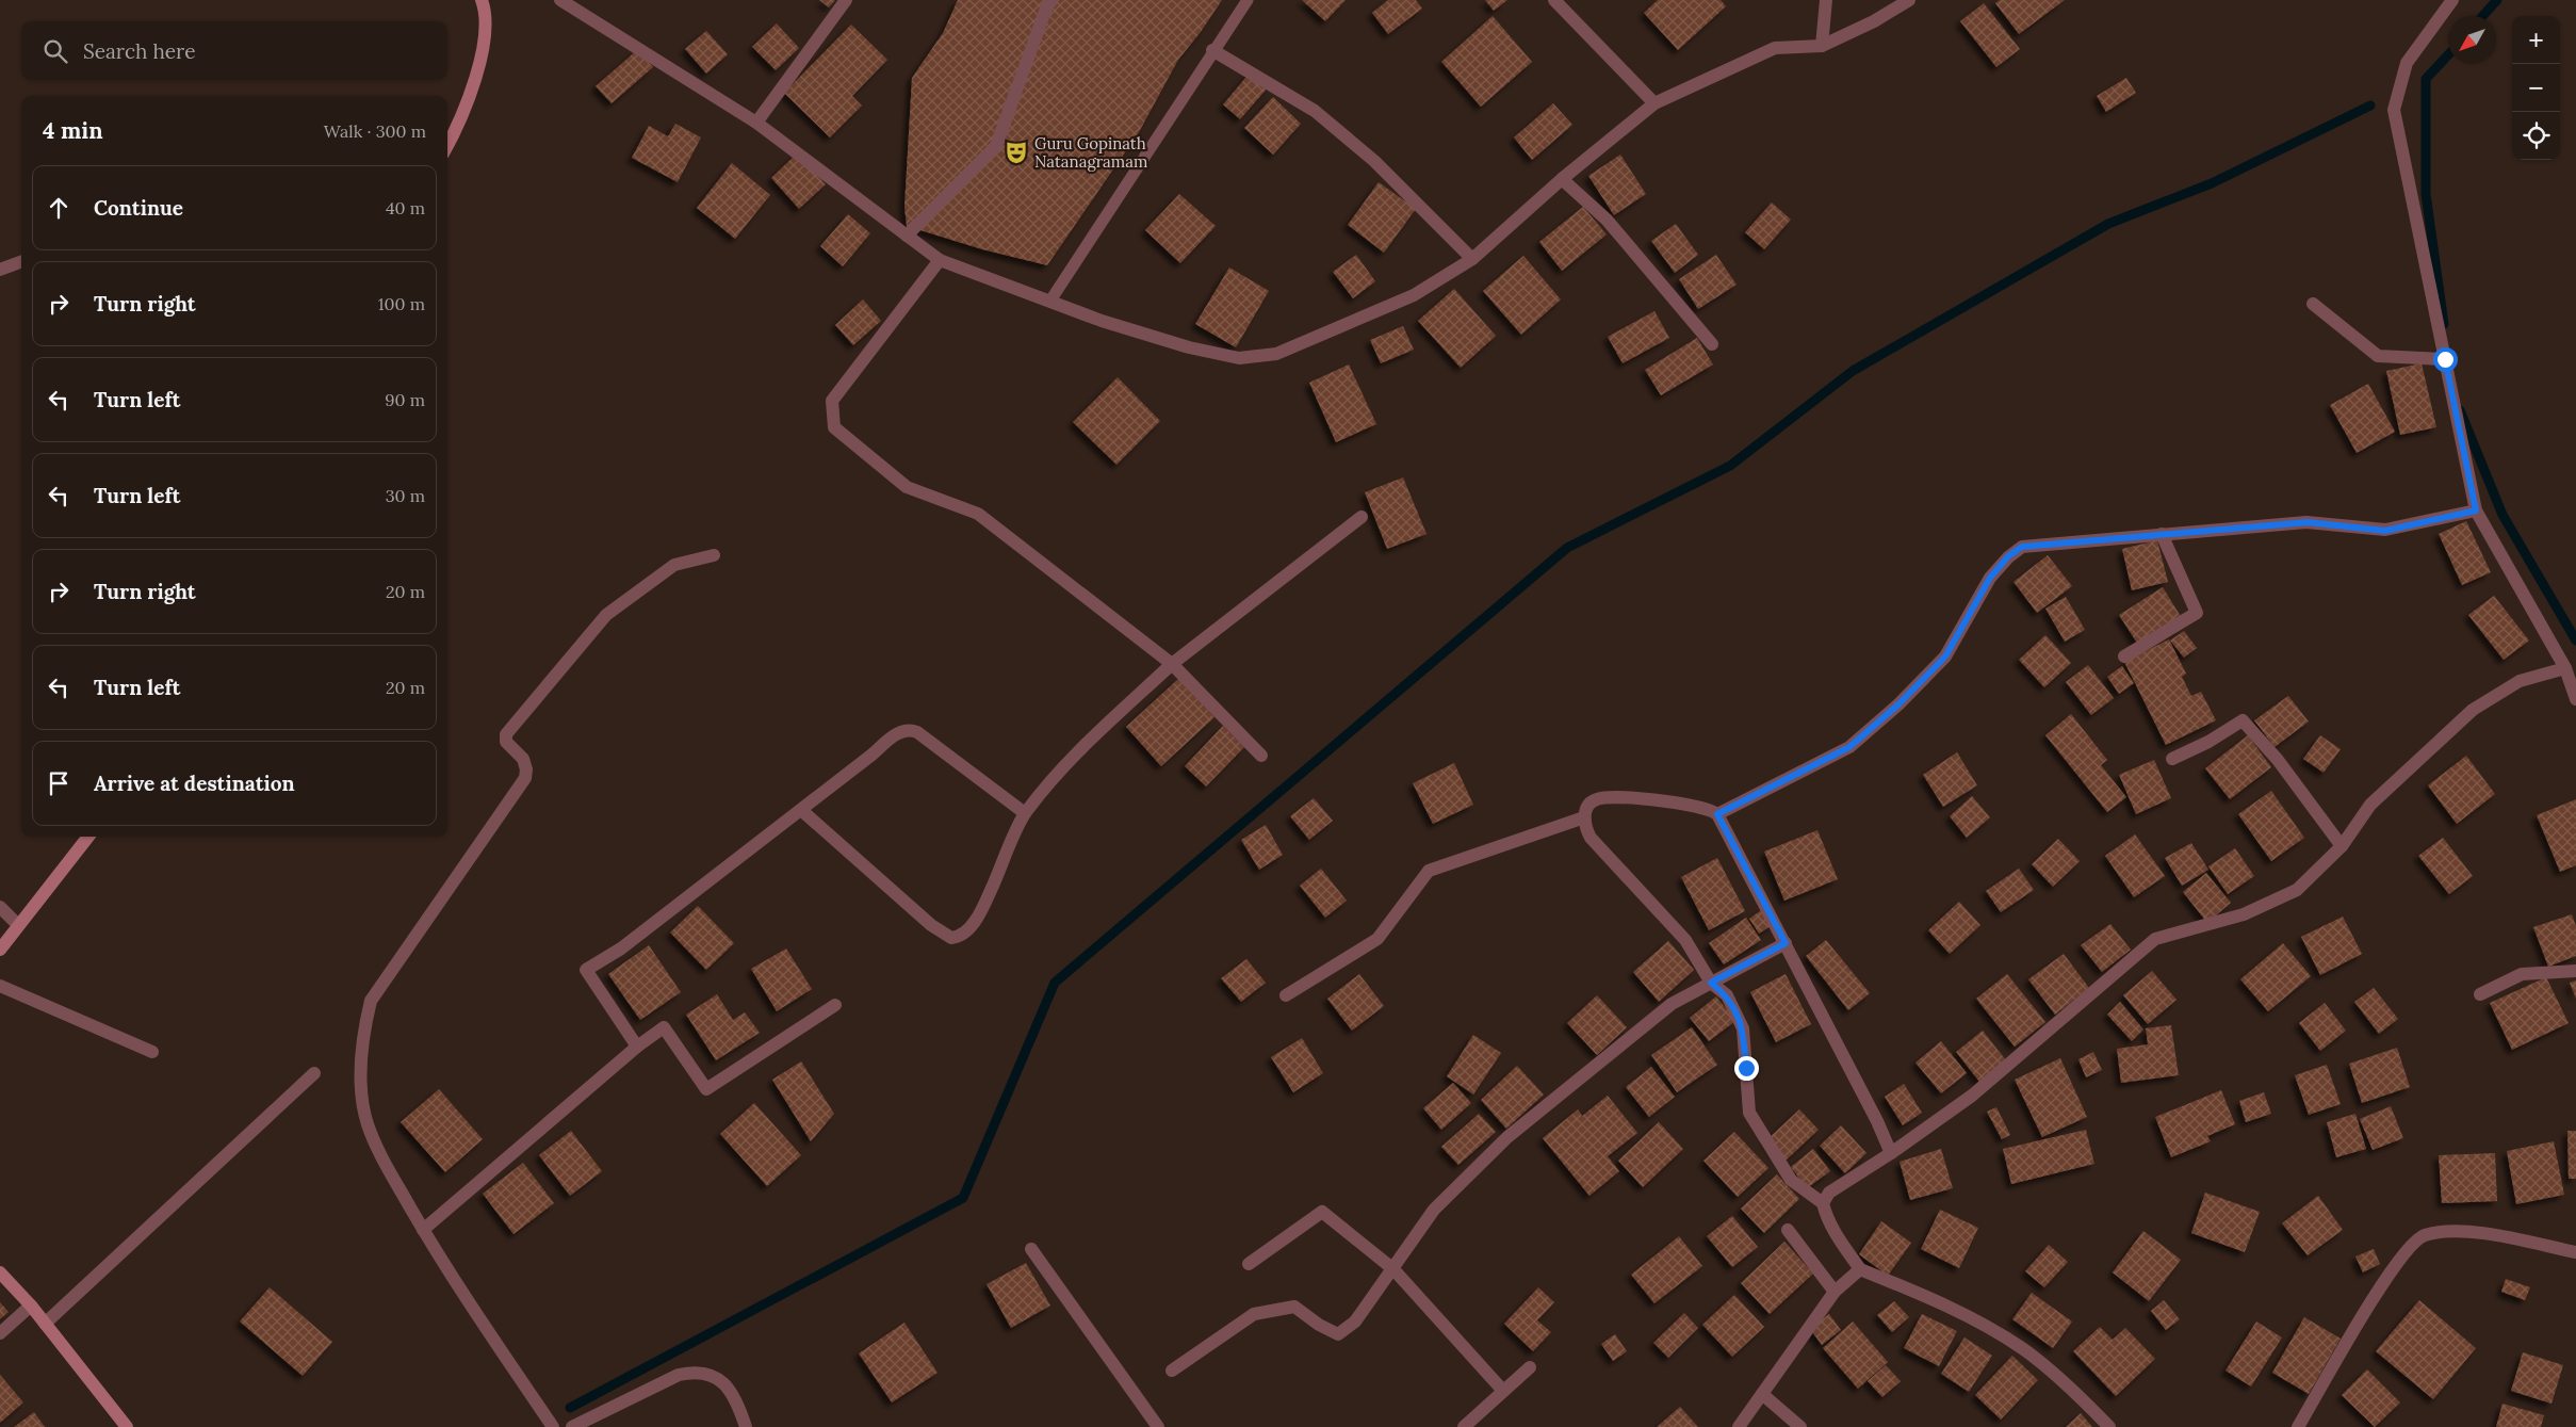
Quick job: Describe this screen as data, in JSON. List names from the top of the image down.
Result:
{
  "places": {
    "theatre": ["Guru Gopinath Natanagramam"]
  },
  "north": "bottom left",
  "page": {
    "map_buttons": ["+", "−"],
    "search": "Search here",
    "heading": ["4 min", "Walk · 300 m"],
    "list": [
      ["Continue", "40 m"],
      ["Turn right", "100 m"],
      ["Turn left", "90 m"],
      ["Turn left", "30 m"],
      ["Turn right", "20 m"],
      ["Turn left", "20 m"],
      "Arrive at destination"
    ]
  }
}
